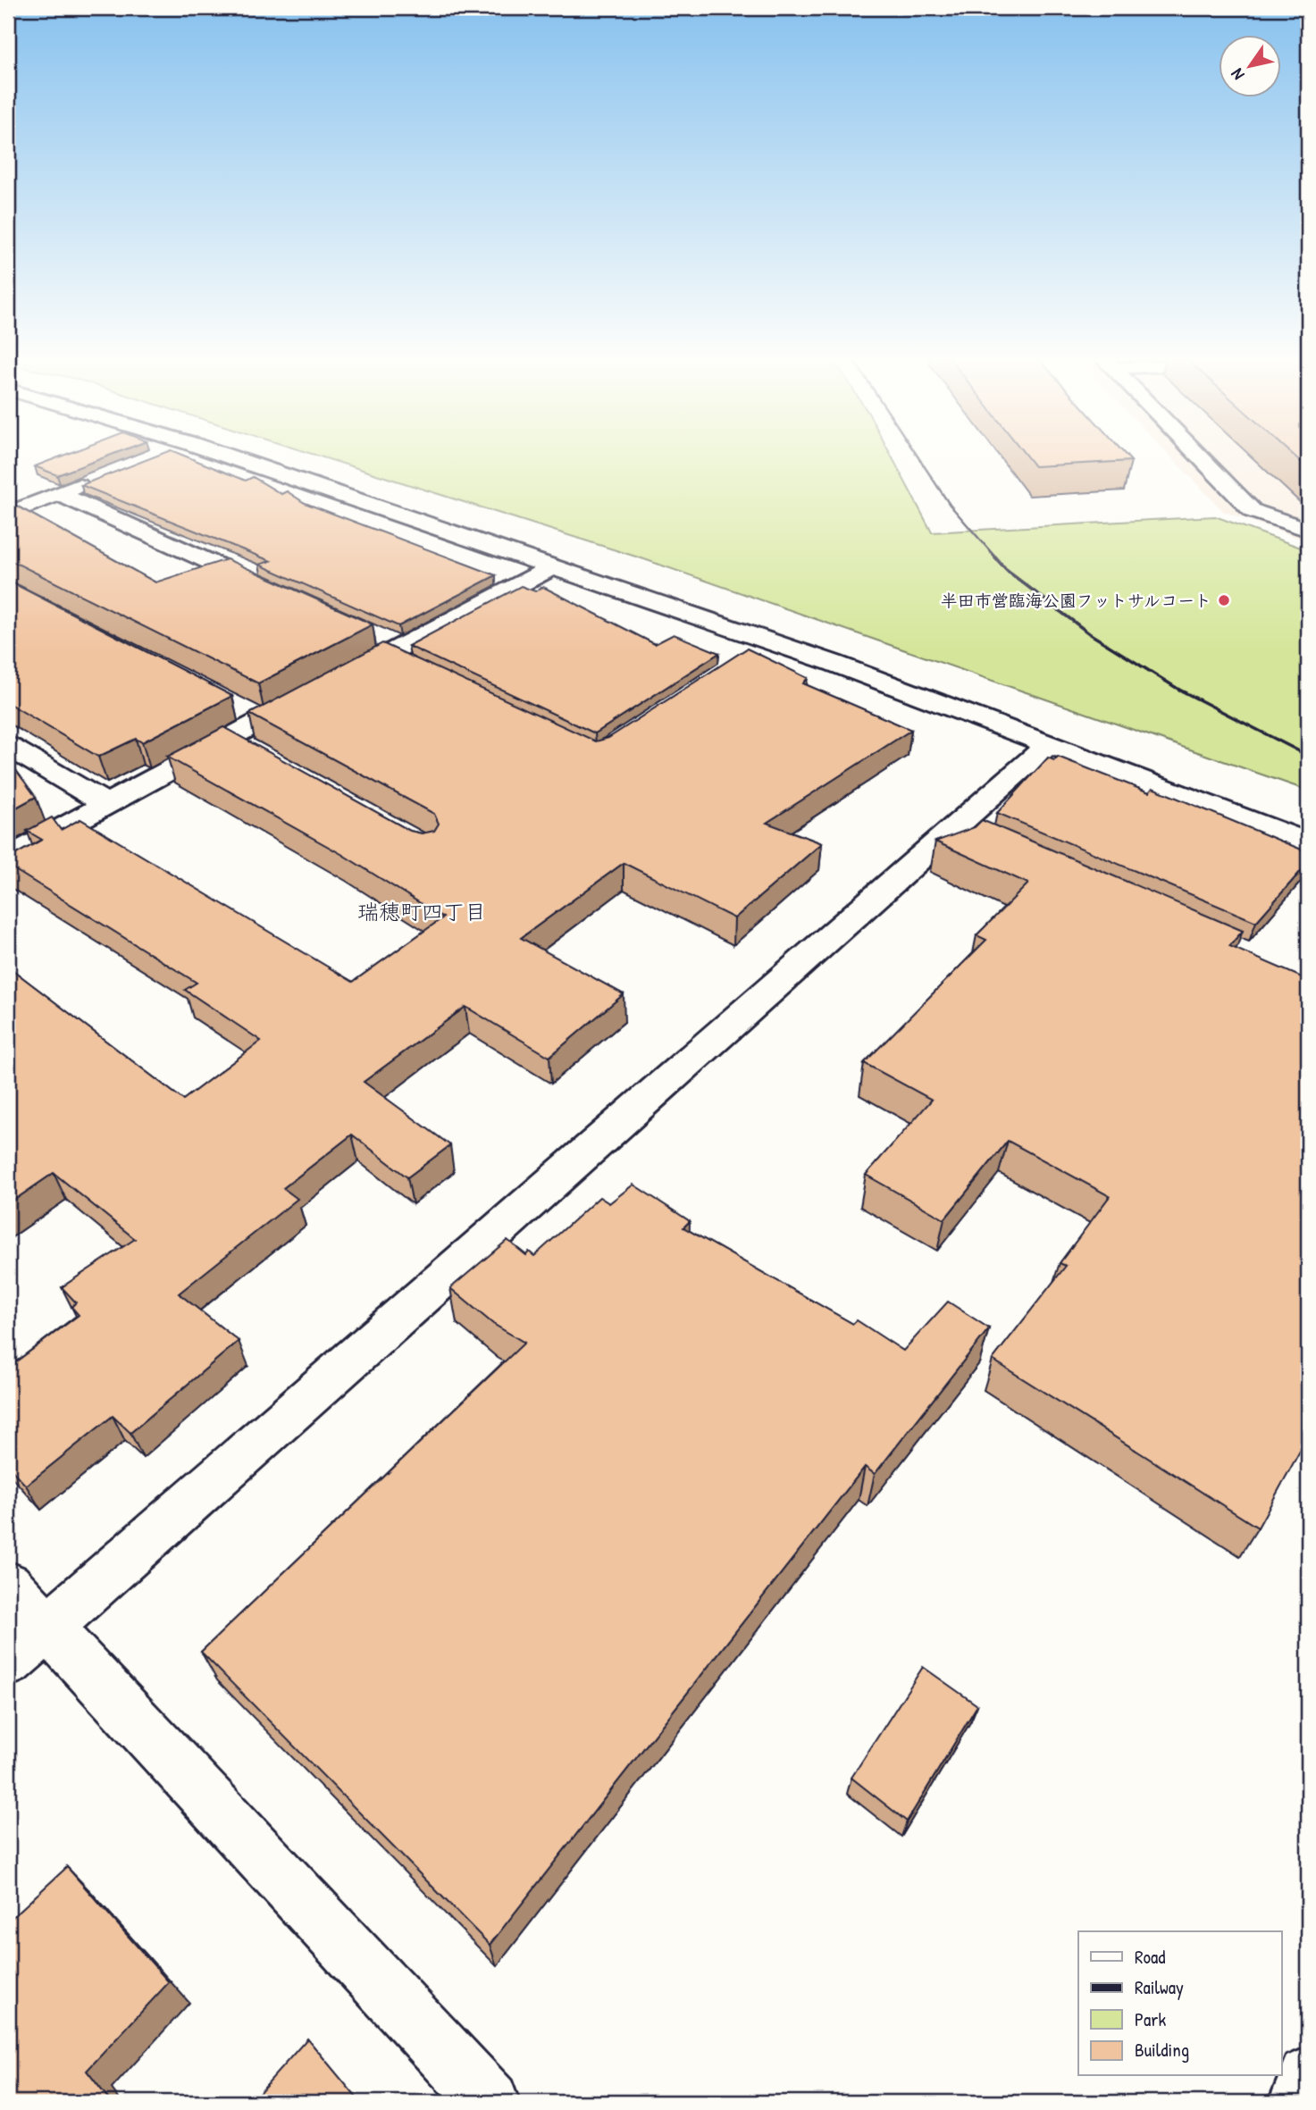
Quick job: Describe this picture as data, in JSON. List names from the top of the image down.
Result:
{
  "districts": ["瑞穂町四丁目"],
  "places": ["半田市営臨海公園フットサルコート"],
  "legend": [
    "Road",
    "Railway",
    "Park",
    "Building"
  ],
  "north": "bottom left"
}
